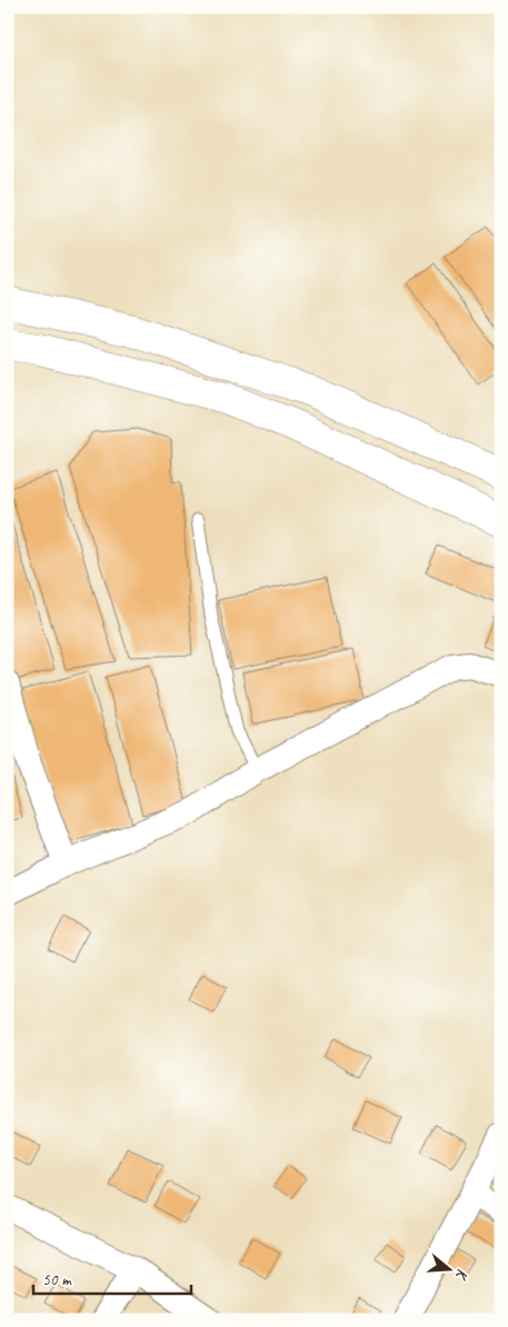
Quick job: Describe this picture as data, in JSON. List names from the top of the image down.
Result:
{
  "scale_bar": "50 m",
  "north": "right"
}
